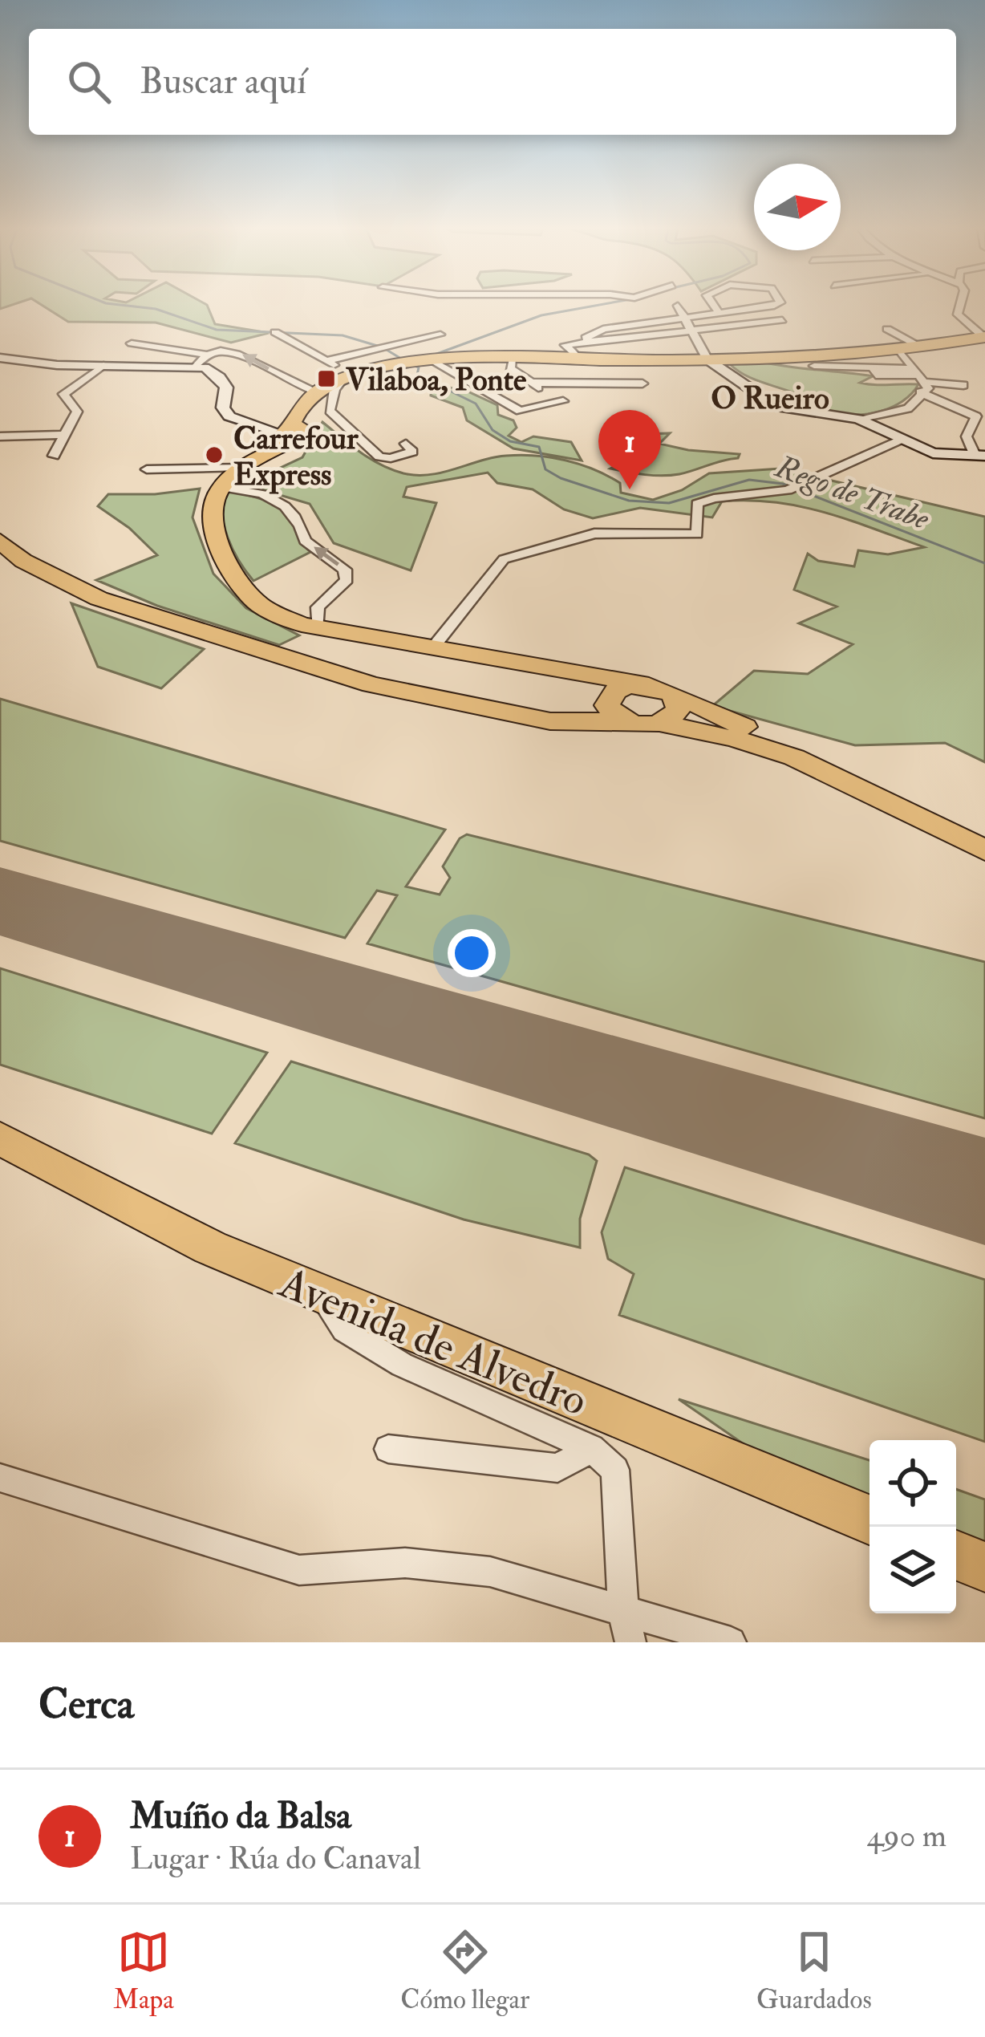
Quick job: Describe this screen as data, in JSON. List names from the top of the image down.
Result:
{
  "streets": {
    "highway": ["Avenida de Alvedro"]
  },
  "districts": ["O Rueiro"],
  "water": ["Rego de Trabe"],
  "places": {
    "transit": ["Vilaboa, Ponte"],
    "other": ["Carrefour Express"]
  },
  "north": "right",
  "page": {
    "search": "Buscar aquí",
    "pins": "1",
    "heading": "Cerca",
    "list": [
      {
        "mark": "1",
        "name": "Muíño da Balsa",
        "note": "Lugar · Rúa do Canaval",
        "value": "490 m"
      }
    ],
    "nav": ["Mapa", "Cómo llegar", "Guardados"]
  }
}
